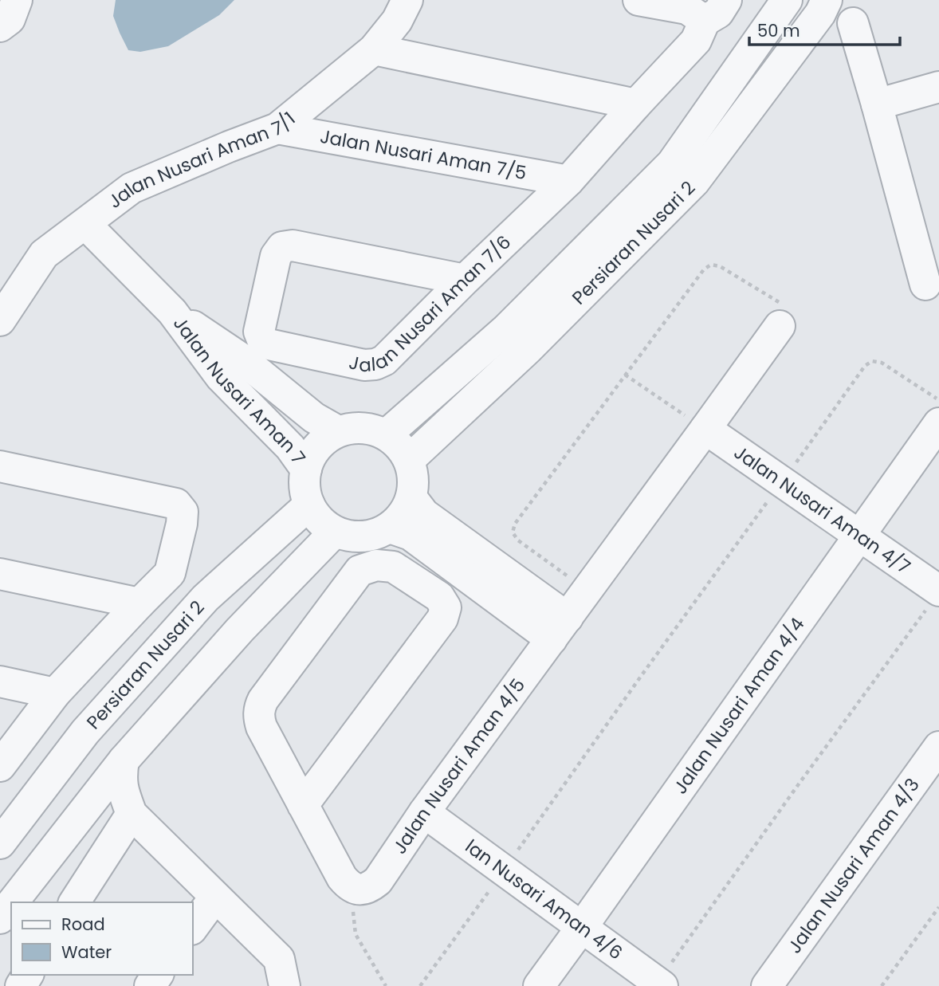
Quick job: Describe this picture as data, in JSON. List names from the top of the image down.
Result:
{
  "streets": {
    "street": [
      "Jalan Nusari Aman 7/5",
      "Jalan Nusari Aman 7/1",
      "Persiaran Nusari 2",
      "Jalan Nusari Aman 7/6",
      "Jalan Nusari Aman 7",
      "Jalan Nusari Aman 4/7",
      "Jalan Nusari Aman 4/4",
      "Jalan Nusari Aman 4/5",
      "Jalan Nusari Aman 4/3",
      "lan Nusari Aman 4/6"
    ]
  },
  "crossings": [
    ["Jalan Nusari Aman 7/5", "Jalan Nusari Aman 7/1"],
    ["Jalan Nusari Aman 7/5", "Jalan Nusari Aman 7/6"],
    ["Jalan Nusari Aman 7/1", "Jalan Nusari Aman 7"],
    ["Persiaran Nusari 2", "Jalan Nusari Aman 7"],
    ["Jalan Nusari Aman 4/7", "Jalan Nusari Aman 4/4"],
    ["Jalan Nusari Aman 4/7", "Jalan Nusari Aman 4/5"],
    ["Jalan Nusari Aman 4/4", "lan Nusari Aman 4/6"],
    ["Jalan Nusari Aman 4/5", "lan Nusari Aman 4/6"]
  ],
  "legend": ["Road", "Water"],
  "scale_bar": "50 m"
}
